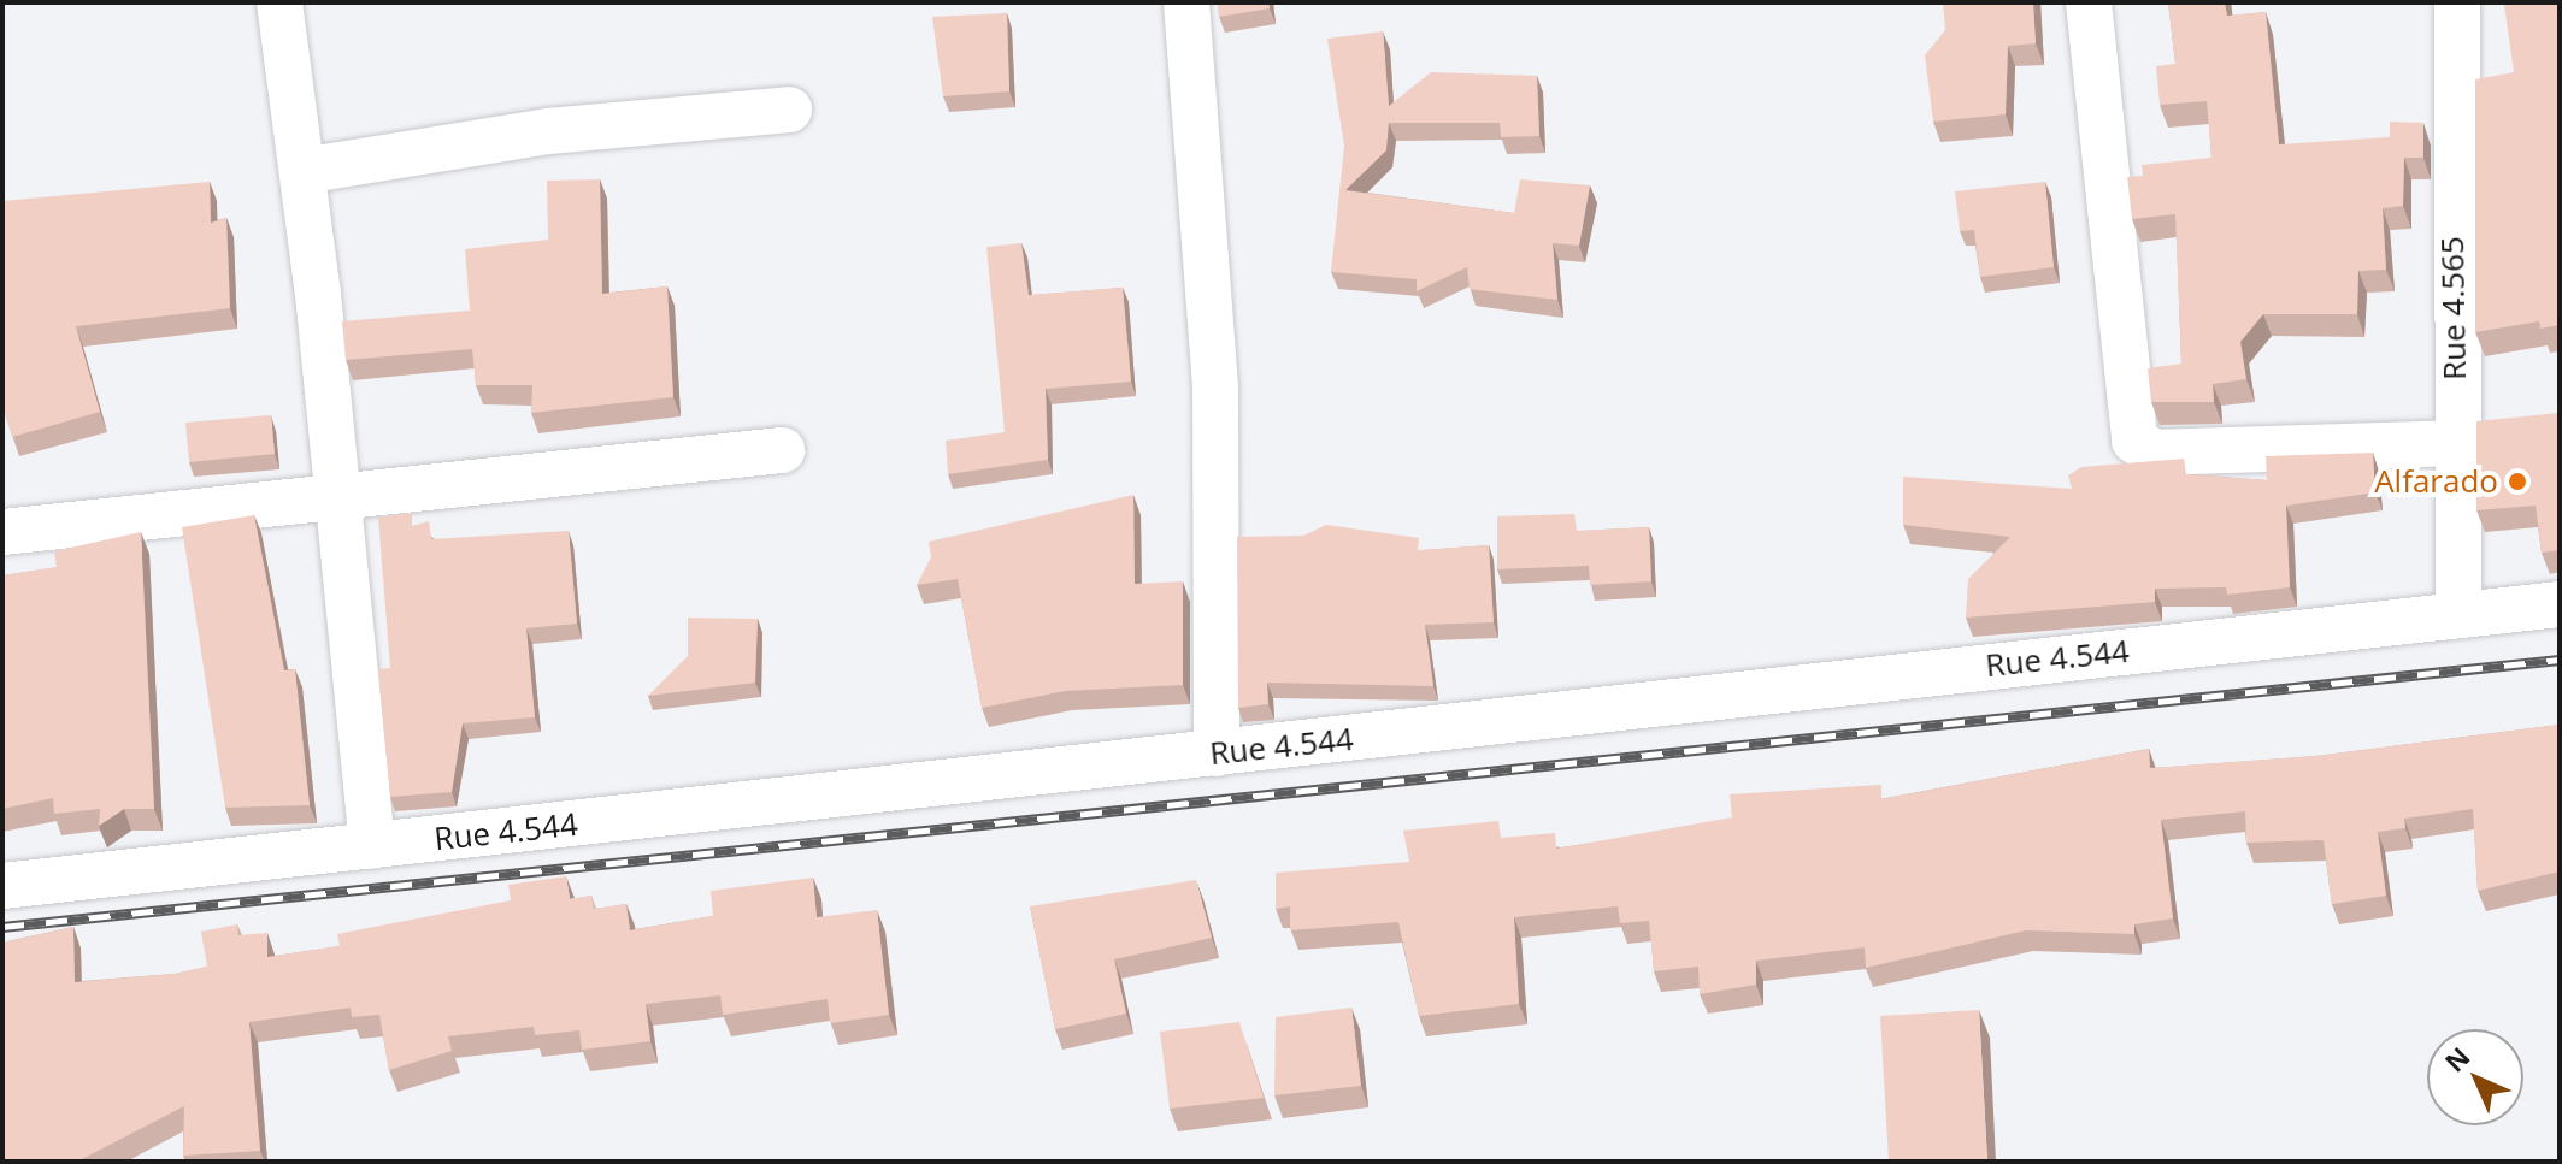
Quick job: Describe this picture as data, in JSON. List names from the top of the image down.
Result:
{
  "streets": {
    "street": ["Rue 4.565", "Rue 4.544"]
  },
  "crossings": [
    ["Rue 4.565", "Rue 4.544"]
  ],
  "places": ["Alfarado"],
  "north": "top left"
}
